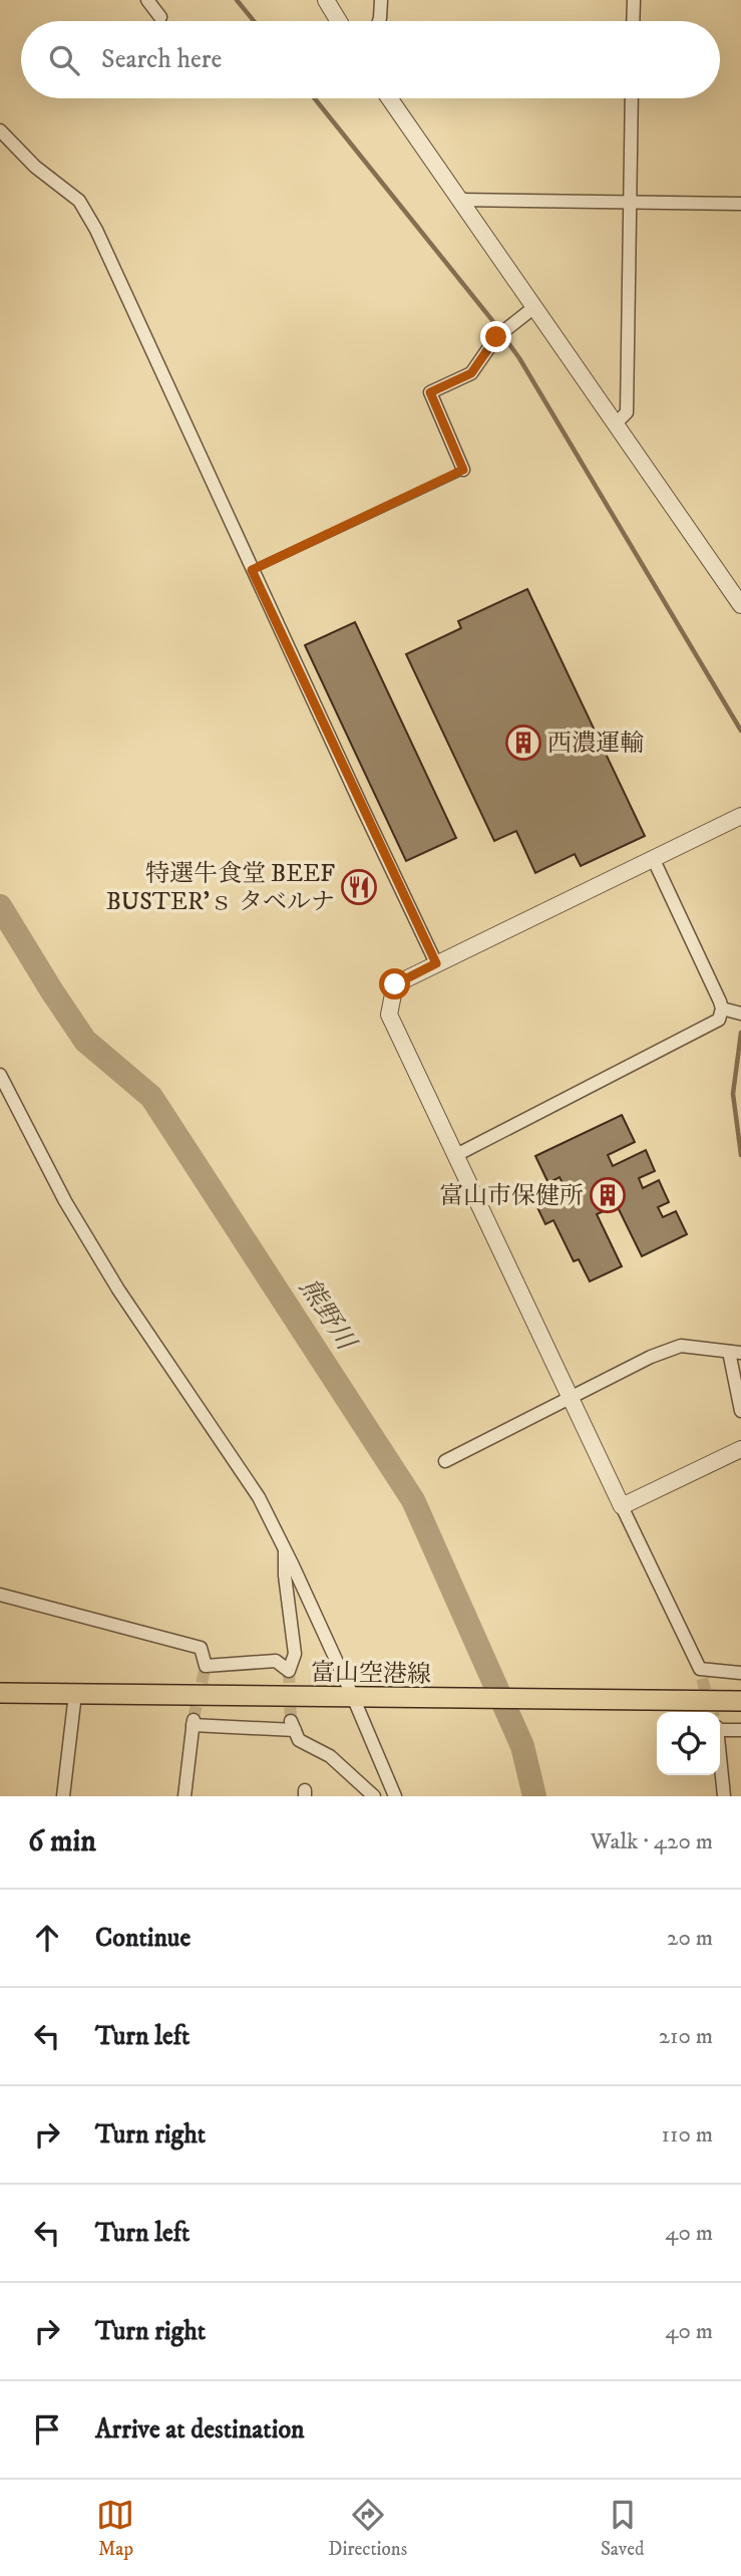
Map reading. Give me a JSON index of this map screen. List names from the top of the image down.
{
  "streets": {
    "main road": ["富山空港線"]
  },
  "water": ["熊野川"],
  "places": {
    "building": ["西濃運輸", "富山市保健所"],
    "restaurant": ["特選牛食堂 BEEF BUSTER'ｓ タベルナ"]
  },
  "page": {
    "search": "Search here",
    "heading": ["6 min", "Walk · 420 m"],
    "list": [
      ["Continue", "20 m"],
      ["Turn left", "210 m"],
      ["Turn right", "110 m"],
      ["Turn left", "40 m"],
      ["Turn right", "40 m"],
      "Arrive at destination"
    ],
    "nav": ["Map", "Directions", "Saved"]
  }
}
